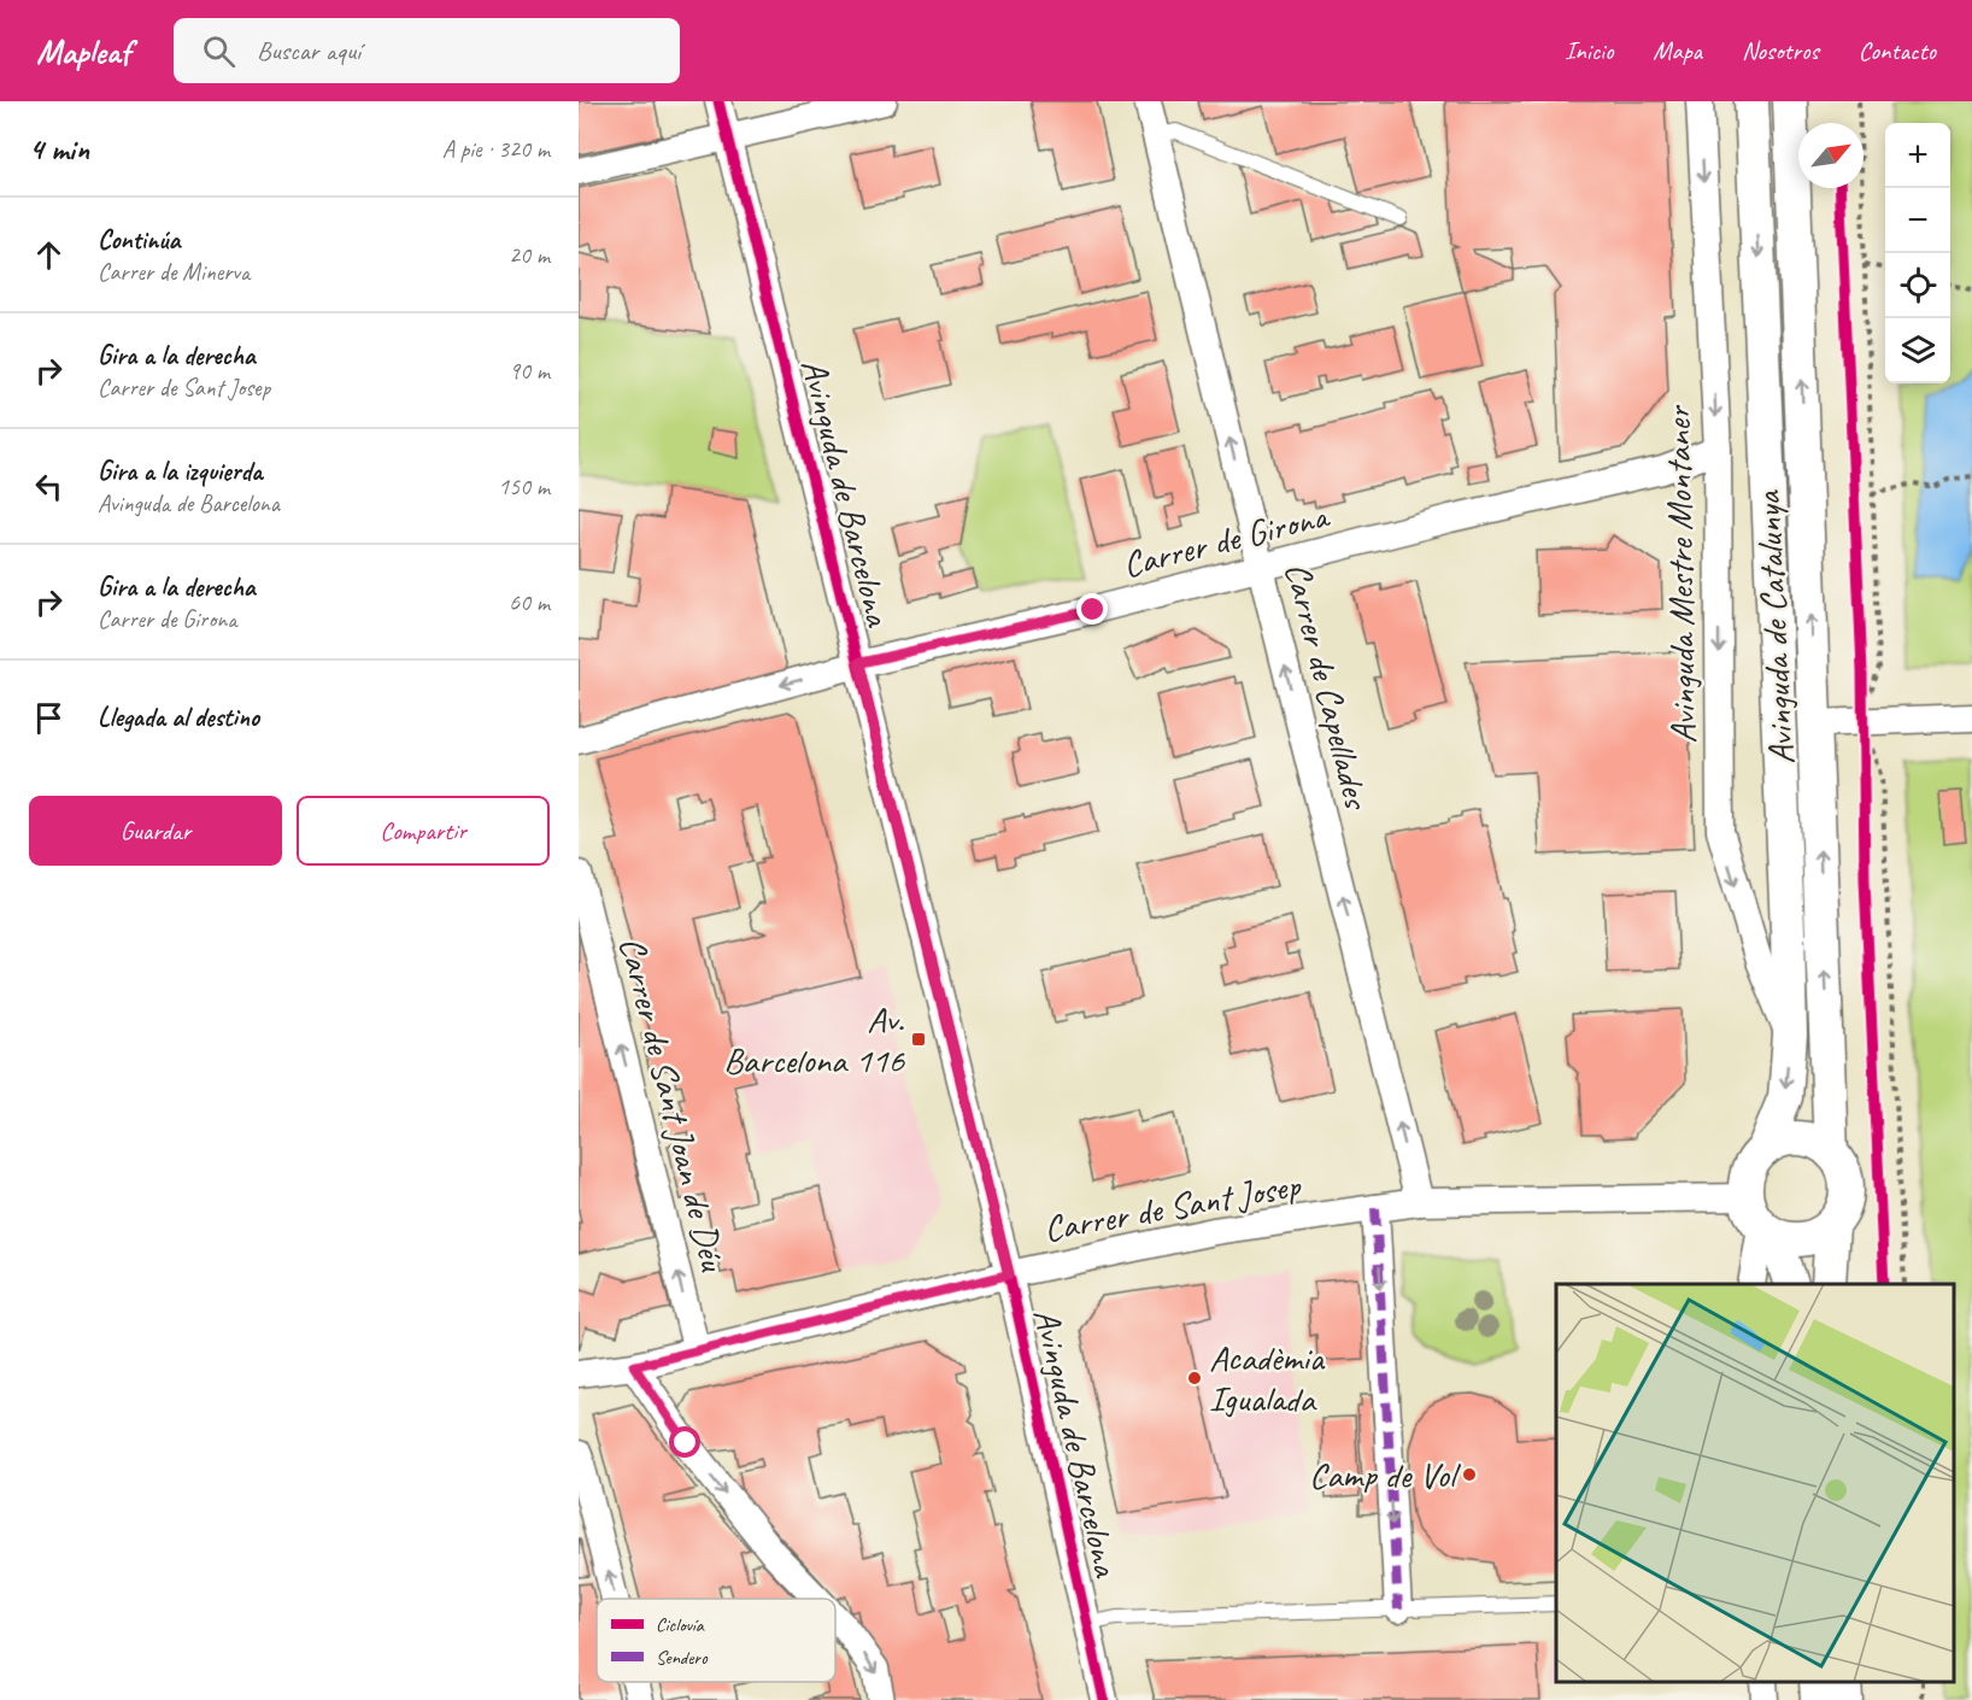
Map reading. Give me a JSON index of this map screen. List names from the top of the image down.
{
  "streets": {
    "street": [
      "Avinguda de Barcelona",
      "Carrer de Girona",
      "Avinguda Mestre Montaner",
      "Avinguda de Catalunya",
      "Carrer de Capellades",
      "Carrer de Sant Joan de Déu",
      "Carrer de Sant Josep"
    ]
  },
  "crossings": [
    ["Avinguda de Barcelona", "Carrer de Girona"],
    ["Avinguda de Barcelona", "Carrer de Sant Josep"],
    ["Carrer de Girona", "Avinguda Mestre Montaner"],
    ["Carrer de Girona", "Carrer de Capellades"],
    ["Avinguda Mestre Montaner", "Avinguda de Catalunya"],
    ["Avinguda de Catalunya", "Carrer de Sant Josep"],
    ["Carrer de Capellades", "Carrer de Sant Josep"],
    ["Carrer de Sant Joan de Déu", "Carrer de Sant Josep"]
  ],
  "one_way": ["Avinguda Mestre Montaner", "Carrer de Capellades", "Carrer de Sant Joan de Déu"],
  "places": {
    "transit": ["Av. Barcelona 116"],
    "other": ["Acadèmia Igualada", "Camp de Vol"]
  },
  "legend": ["Ciclovía", "Sendero"],
  "north": "top right",
  "page": {
    "header": "Mapleaf",
    "search": "Buscar aquí",
    "nav": [
      "Inicio",
      "Mapa",
      "Nosotros",
      "Contacto"
    ],
    "heading": ["4 min", "A pie · 320 m"],
    "map_buttons": ["+", "−"],
    "list": [
      ["Continúa", "Carrer de Minerva", "20 m"],
      ["Gira a la derecha", "Carrer de Sant Josep", "90 m"],
      ["Gira a la izquierda", "Avinguda de Barcelona", "150 m"],
      ["Gira a la derecha", "Carrer de Girona", "60 m"],
      "Llegada al destino"
    ],
    "buttons": ["Guardar", "Compartir"]
  }
}
